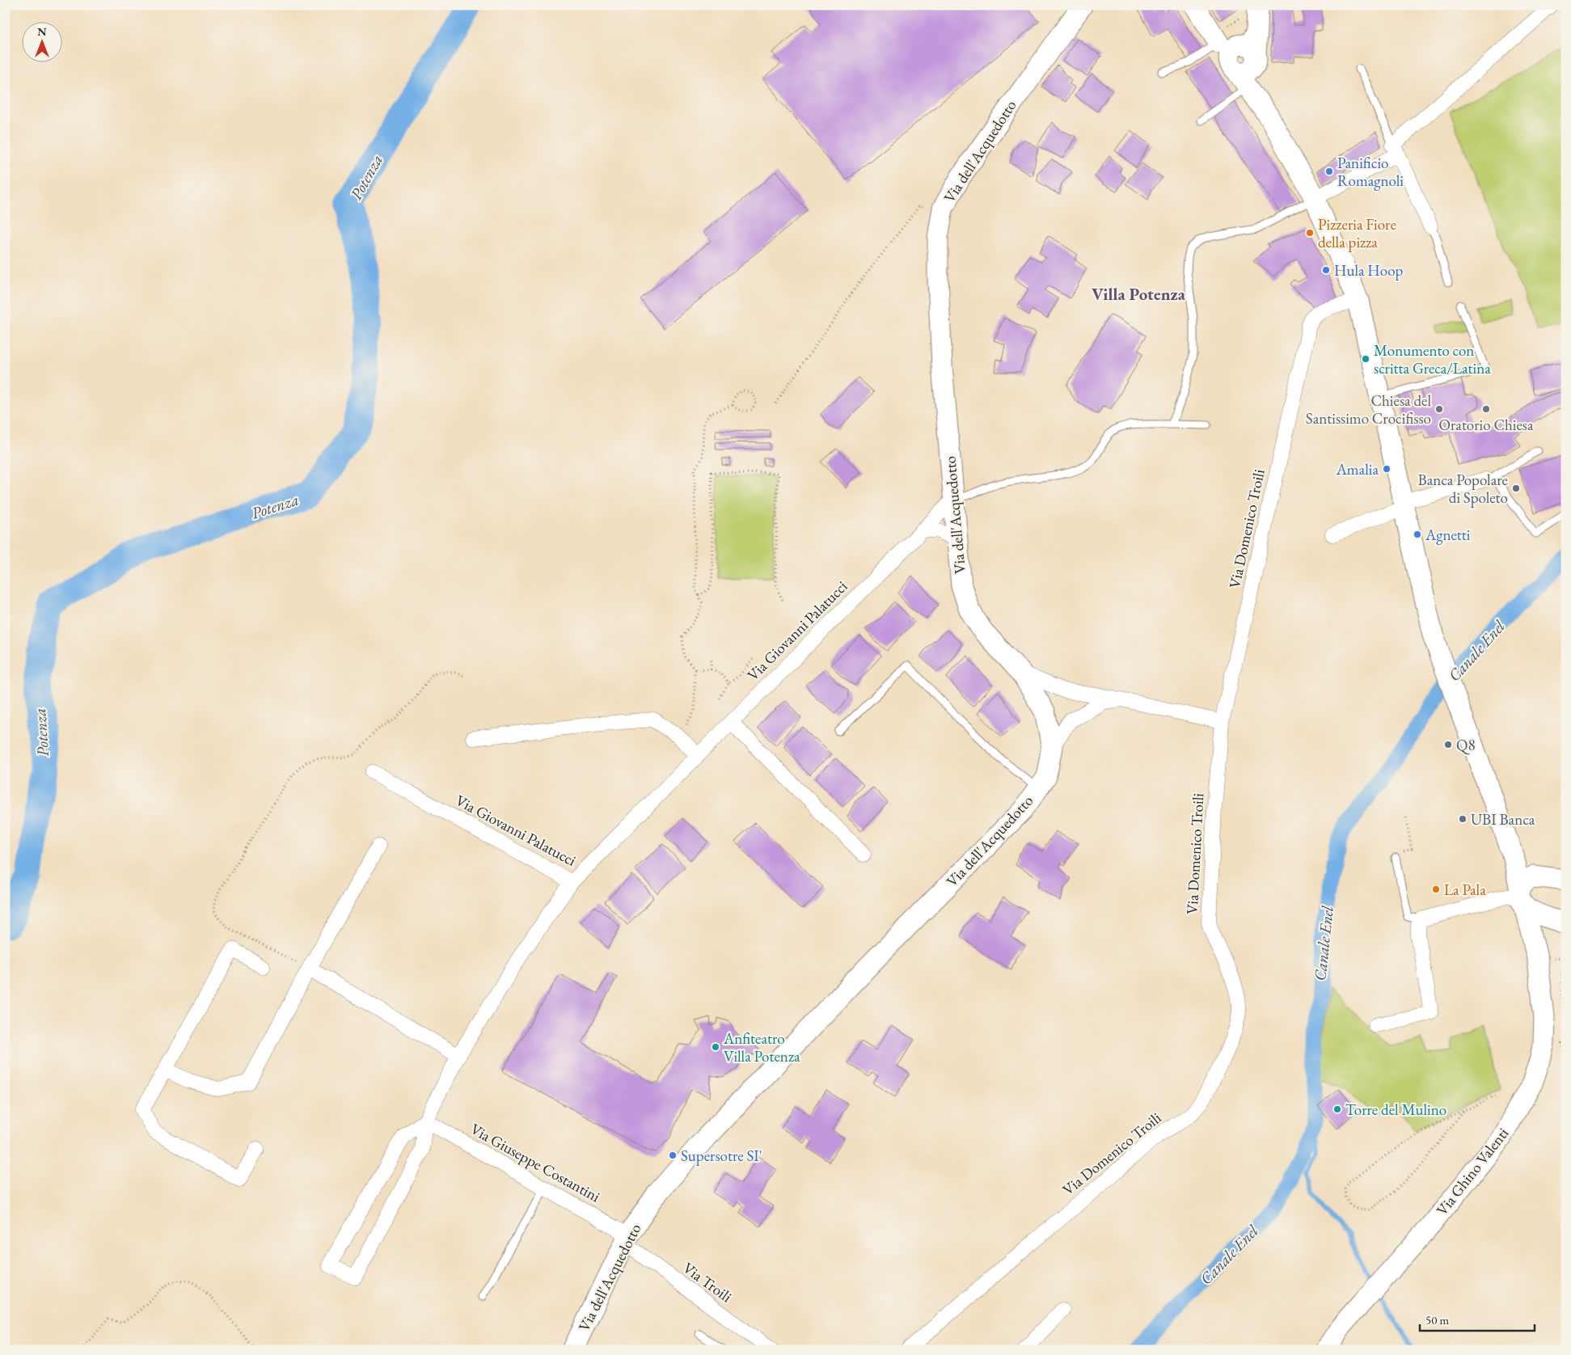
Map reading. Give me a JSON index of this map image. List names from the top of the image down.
{
  "streets": {
    "street": [
      "Via dell'Acquedotto",
      "Via Domenico Troili",
      "Via Giovanni Palatucci",
      "Via Giuseppe Costantini",
      "Via Ghino Valenti",
      "Via Troili"
    ]
  },
  "crossings": [
    ["Via dell'Acquedotto", "Via Giovanni Palatucci"],
    ["Via dell'Acquedotto", "Via Giuseppe Costantini"],
    ["Via dell'Acquedotto", "Via Troili"],
    ["Via Giuseppe Costantini", "Via Troili"]
  ],
  "districts": ["Villa Potenza"],
  "water": ["Potenza", "Canale Enel"],
  "places": [
    "Panificio Romagnoli",
    "Pizzeria Fiore della pizza",
    "Hula Hoop",
    "Monumento con scritta Greca/Latina",
    "Chiesa del Santissimo Crocifisso",
    "Oratorio Chiesa",
    "Amalia",
    "Banca Popolare di Spoleto",
    "Agnetti",
    "Q8",
    "UBI Banca",
    "La Pala",
    "Anfiteatro Villa Potenza",
    "Torre del Mulino",
    "Supersotre SI'"
  ],
  "scale_bar": "50 m",
  "north": "top"
}
